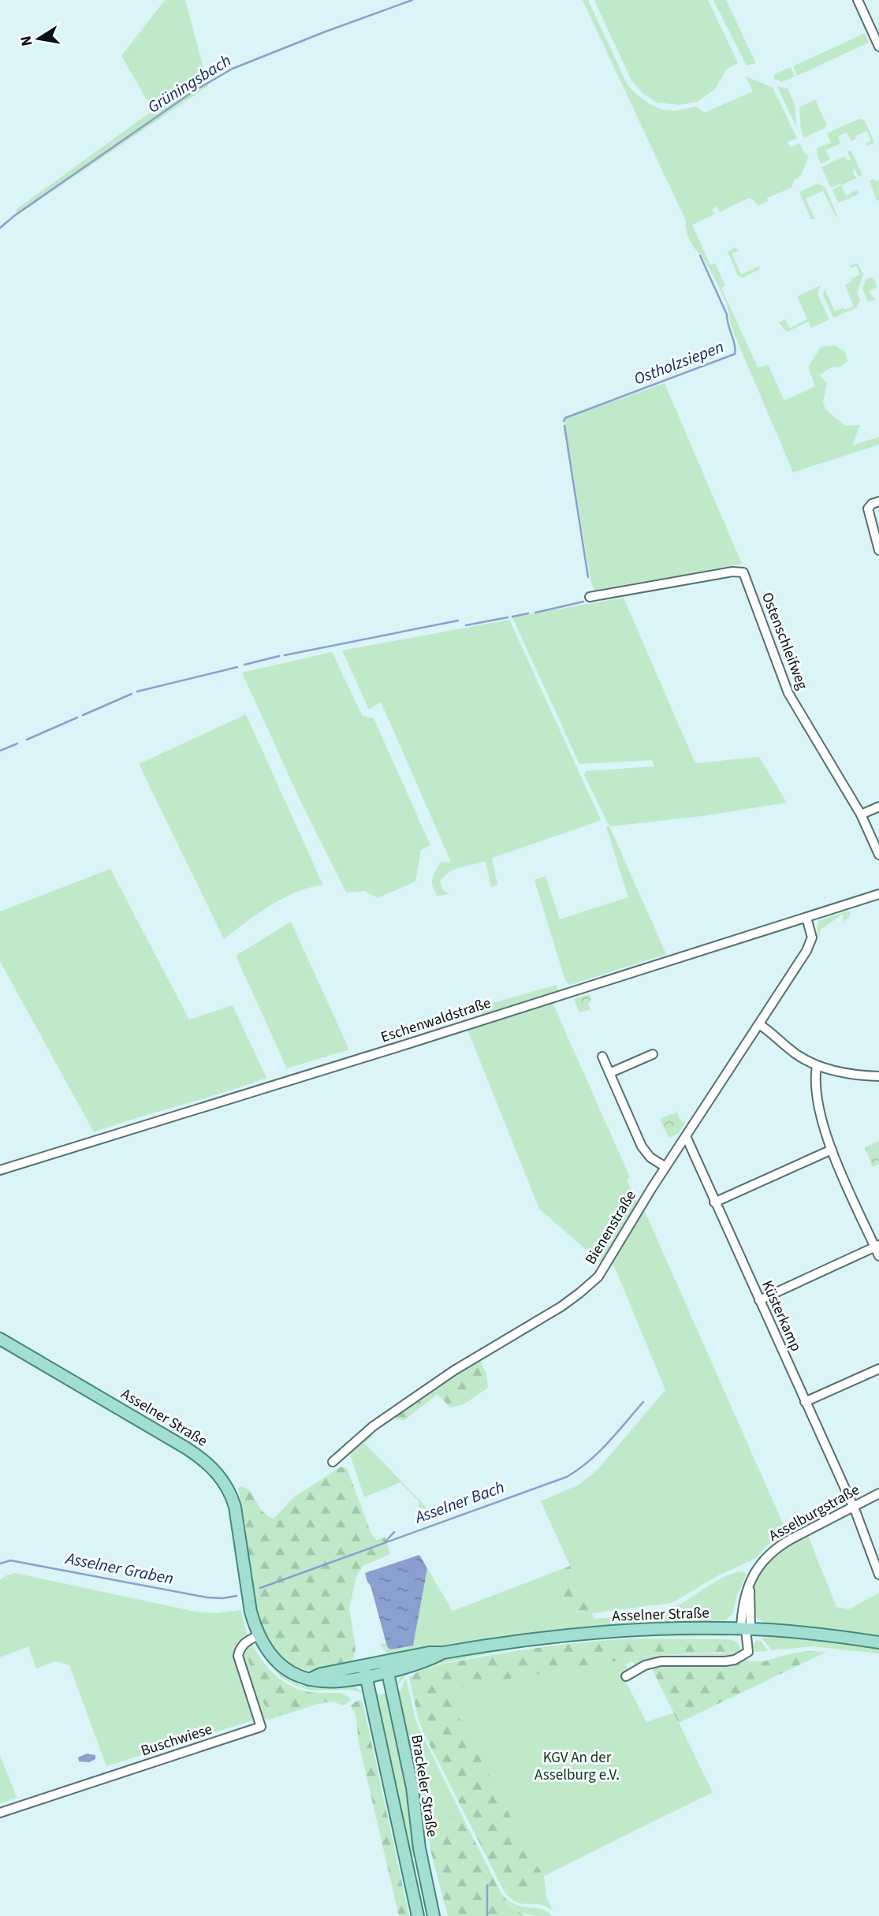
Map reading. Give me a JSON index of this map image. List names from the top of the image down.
{
  "streets": {
    "main road": ["Asselner Straße", "Brackeler Straße"],
    "street": [
      "Ostenschleifweg",
      "Eschenwaldstraße",
      "Bienenstraße",
      "Küsterkamp",
      "Asselburgstraße",
      "Buschwiese"
    ]
  },
  "crossings": [
    ["Eschenwaldstraße", "Bienenstraße"],
    ["Bienenstraße", "Küsterkamp"],
    ["Küsterkamp", "Asselburgstraße"],
    ["Asselner Straße", "Asselburgstraße"],
    ["Asselner Straße", "Buschwiese"],
    ["Asselner Straße", "Brackeler Straße"]
  ],
  "water": [
    "Grüningsbach",
    "Ostholzsiepen",
    "Asselner Bach",
    "Asselner Graben"
  ],
  "parks": ["KGV An der Asselburg e.V."],
  "north": "left"
}
